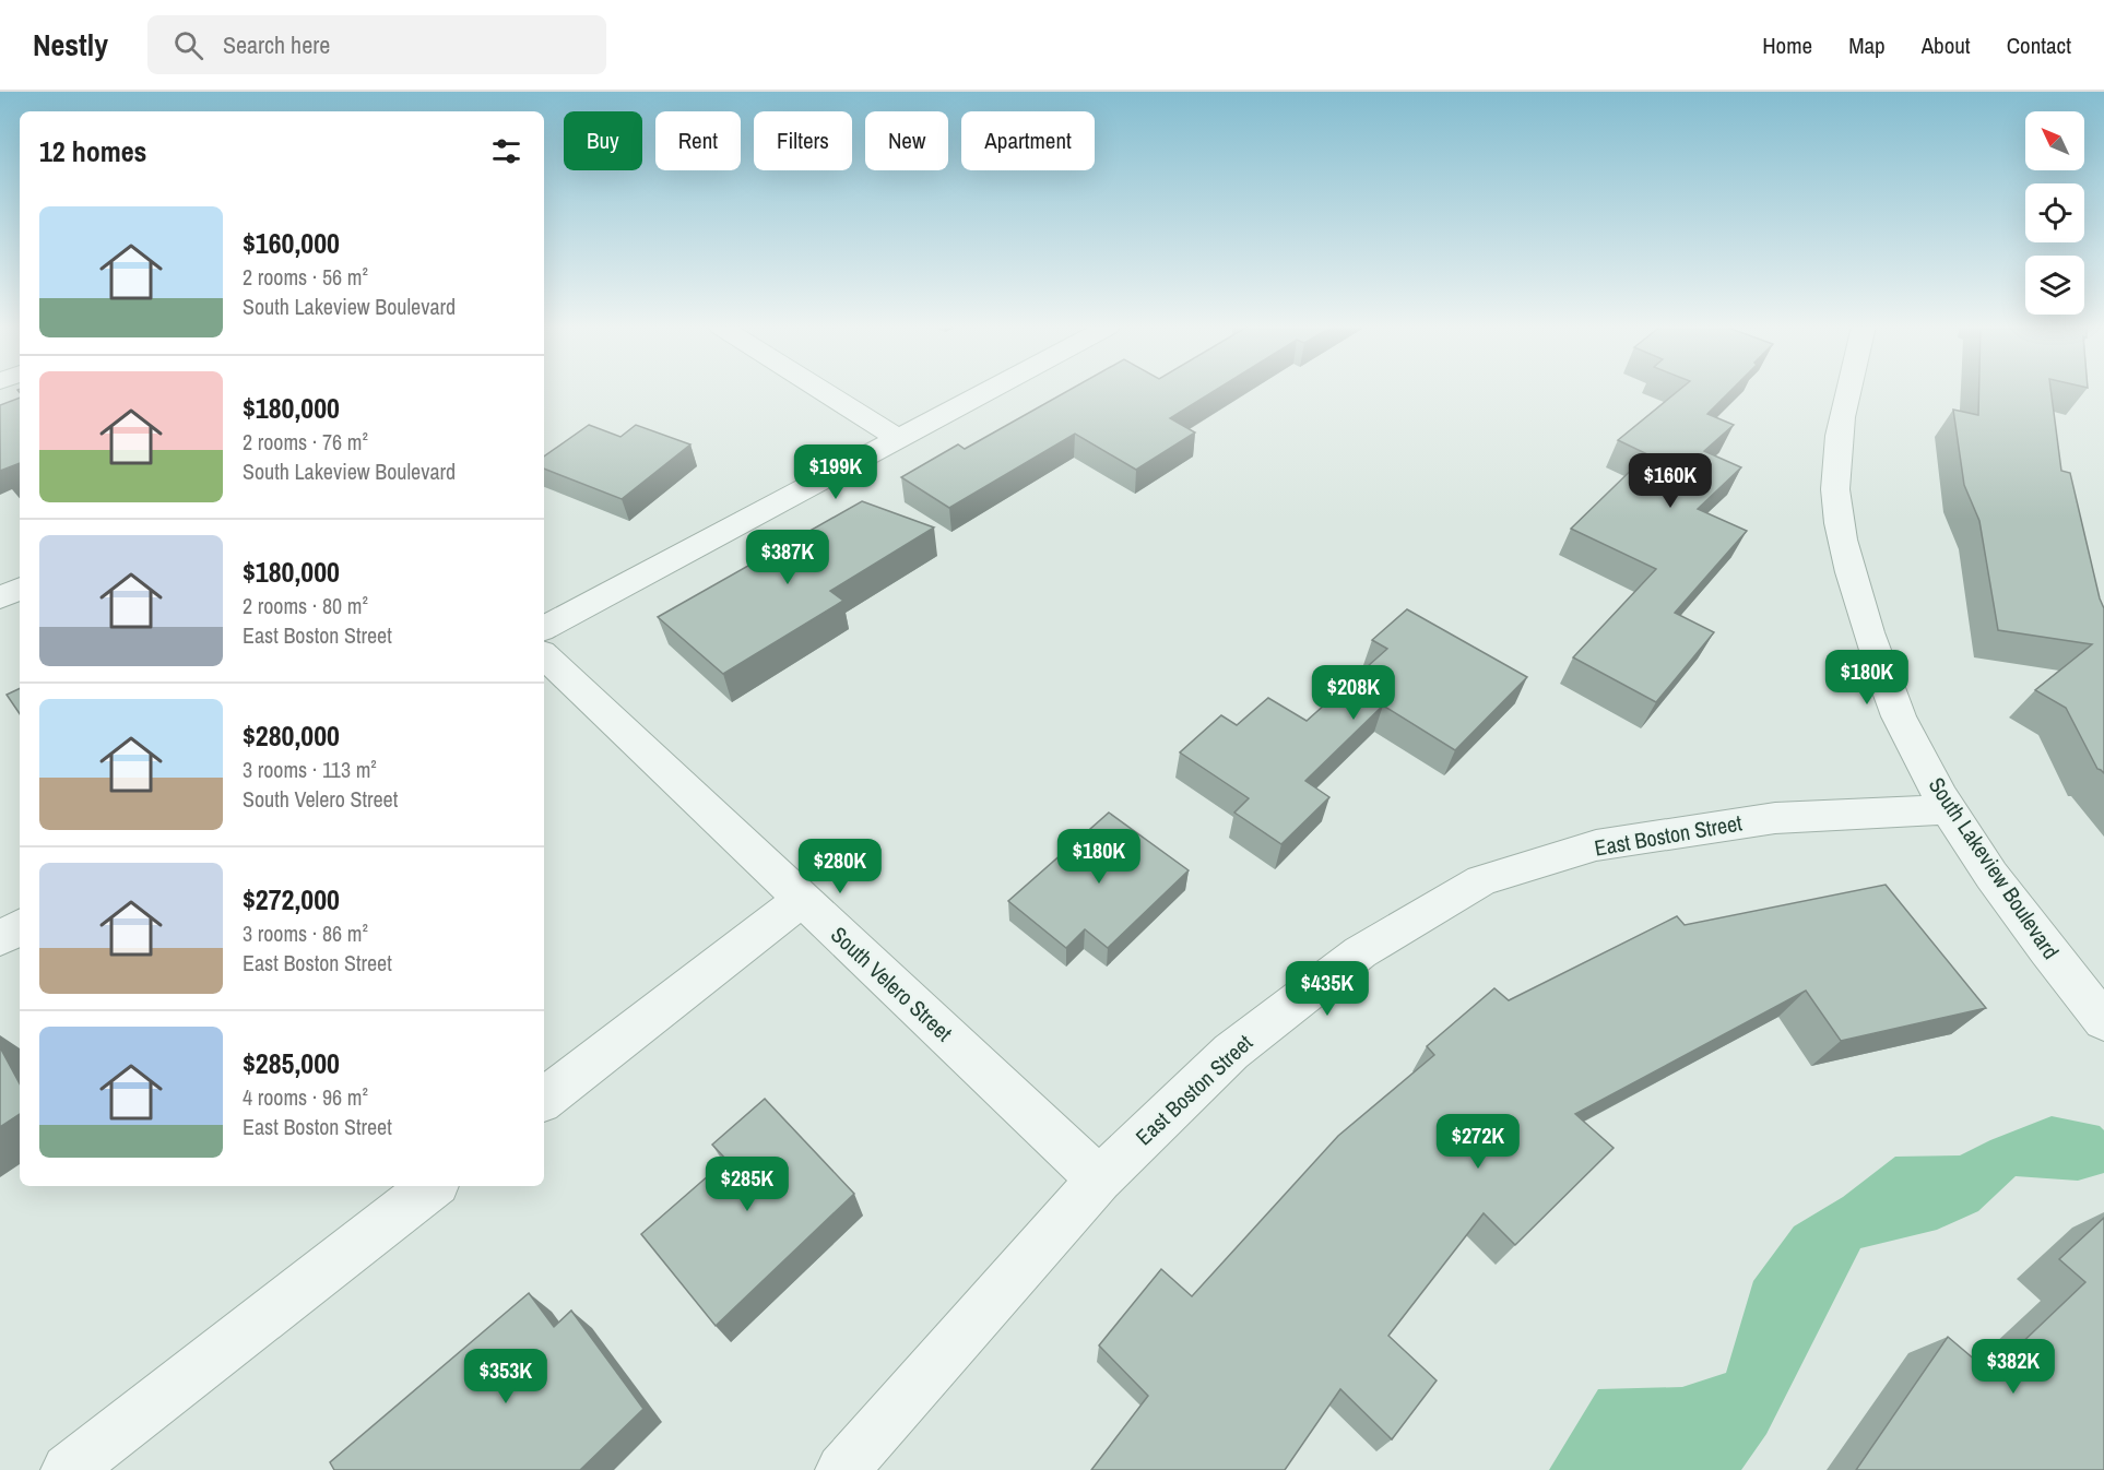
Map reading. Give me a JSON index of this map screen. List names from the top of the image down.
{
  "streets": {
    "street": ["East Boston Street", "South Lakeview Boulevard", "South Velero Street"]
  },
  "crossings": [
    ["East Boston Street", "South Lakeview Boulevard"],
    ["East Boston Street", "South Velero Street"]
  ],
  "north": "top left",
  "page": {
    "header": "Nestly",
    "search": "Search here",
    "nav": [
      "Home",
      "Map",
      "About",
      "Contact"
    ],
    "chip": [
      "Buy",
      "Rent",
      "Filters",
      "New",
      "Apartment"
    ],
    "heading": "12 homes",
    "list": [
      {
        "name": "$160,000",
        "note": "2 rooms · 56 m² · South Lakeview Boulevard"
      },
      {
        "name": "$180,000",
        "note": "2 rooms · 76 m² · South Lakeview Boulevard"
      },
      {
        "name": "$180,000",
        "note": "2 rooms · 80 m² · East Boston Street"
      },
      {
        "name": "$280,000",
        "note": "3 rooms · 113 m² · South Velero Street"
      },
      {
        "name": "$272,000",
        "note": "3 rooms · 86 m² · East Boston Street"
      },
      {
        "name": "$285,000",
        "note": "4 rooms · 96 m² · East Boston Street"
      }
    ],
    "price": [
      "$199K",
      "$160K",
      "$387K",
      "$180K",
      "$208K",
      "$180K",
      "$280K",
      "$435K",
      "$272K",
      "$285K",
      "$382K",
      "$353K"
    ]
  }
}
